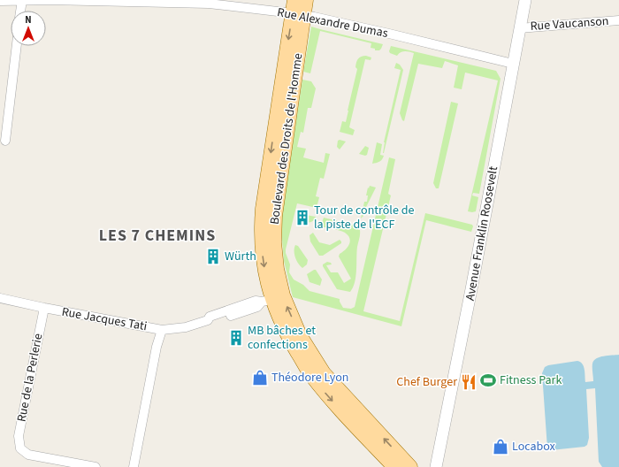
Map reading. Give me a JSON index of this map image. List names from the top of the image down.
{
  "streets": {
    "main road": ["Boulevard des Droits de l'Homme"],
    "street": [
      "Rue Alexandre Dumas",
      "Rue Vaucanson",
      "Avenue Franklin Roosevelt",
      "Rue Jacques Tati",
      "Rue de la Perlerie"
    ]
  },
  "crossings": [
    ["Rue Alexandre Dumas", "Boulevard des Droits de l'Homme"],
    ["Rue Alexandre Dumas", "Avenue Franklin Roosevelt"],
    ["Rue Vaucanson", "Avenue Franklin Roosevelt"],
    ["Boulevard des Droits de l'Homme", "Rue Jacques Tati"],
    ["Rue Jacques Tati", "Rue de la Perlerie"]
  ],
  "districts": ["LES 7 CHEMINS"],
  "places": {
    "building": ["Tour de contrôle de la piste de l'ECF", "Würth", "MB bâches et confections"],
    "shop": ["Théodore Lyon", "Locabox"],
    "sports": ["Fitness Park"],
    "restaurant": ["Chef Burger"]
  },
  "north": "top"
}
